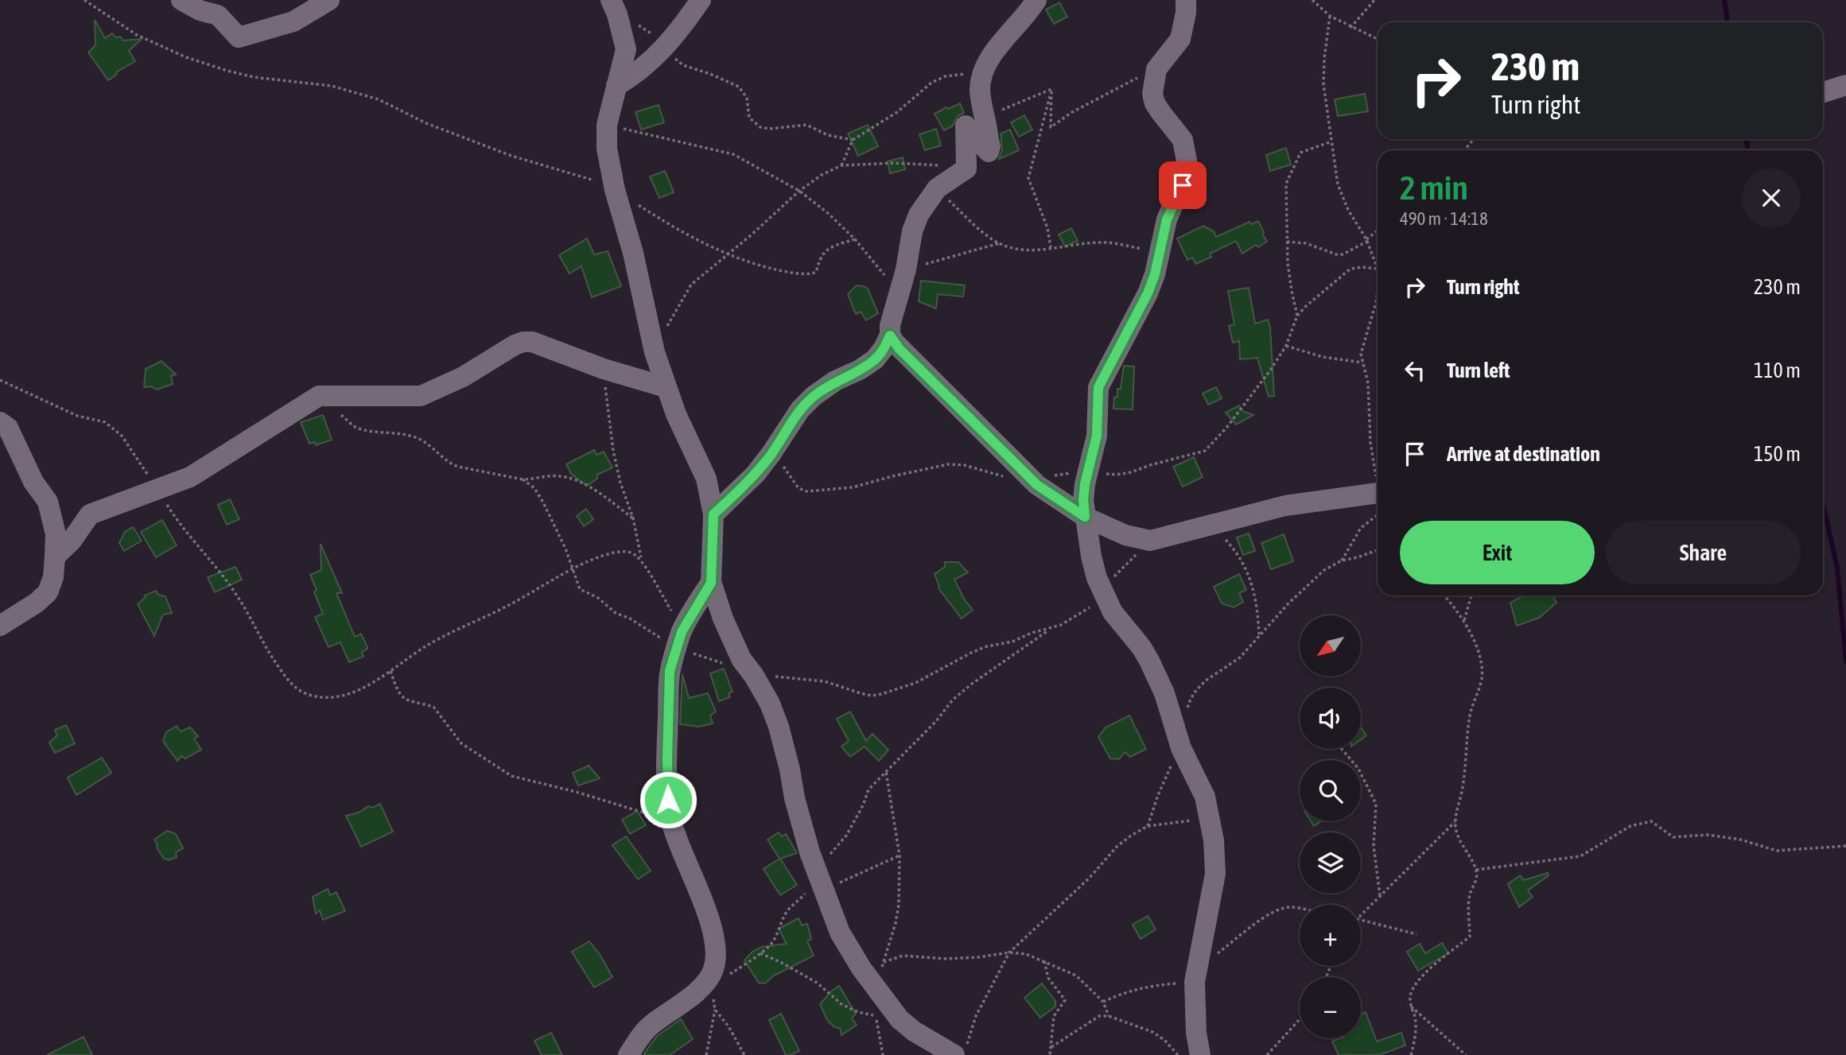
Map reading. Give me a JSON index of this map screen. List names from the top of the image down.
{
  "north": "bottom left",
  "page": {
    "turn": ["230 m", "Turn right"],
    "heading": ["2 min", "490 m · 14:18"],
    "list": [
      {
        "name": "Turn right",
        "value": "230 m"
      },
      {
        "name": "Turn left",
        "value": "110 m"
      },
      {
        "name": "Arrive at destination",
        "value": "150 m"
      }
    ],
    "buttons": ["Exit", "Share"],
    "map_buttons": ["+", "−"]
  }
}
